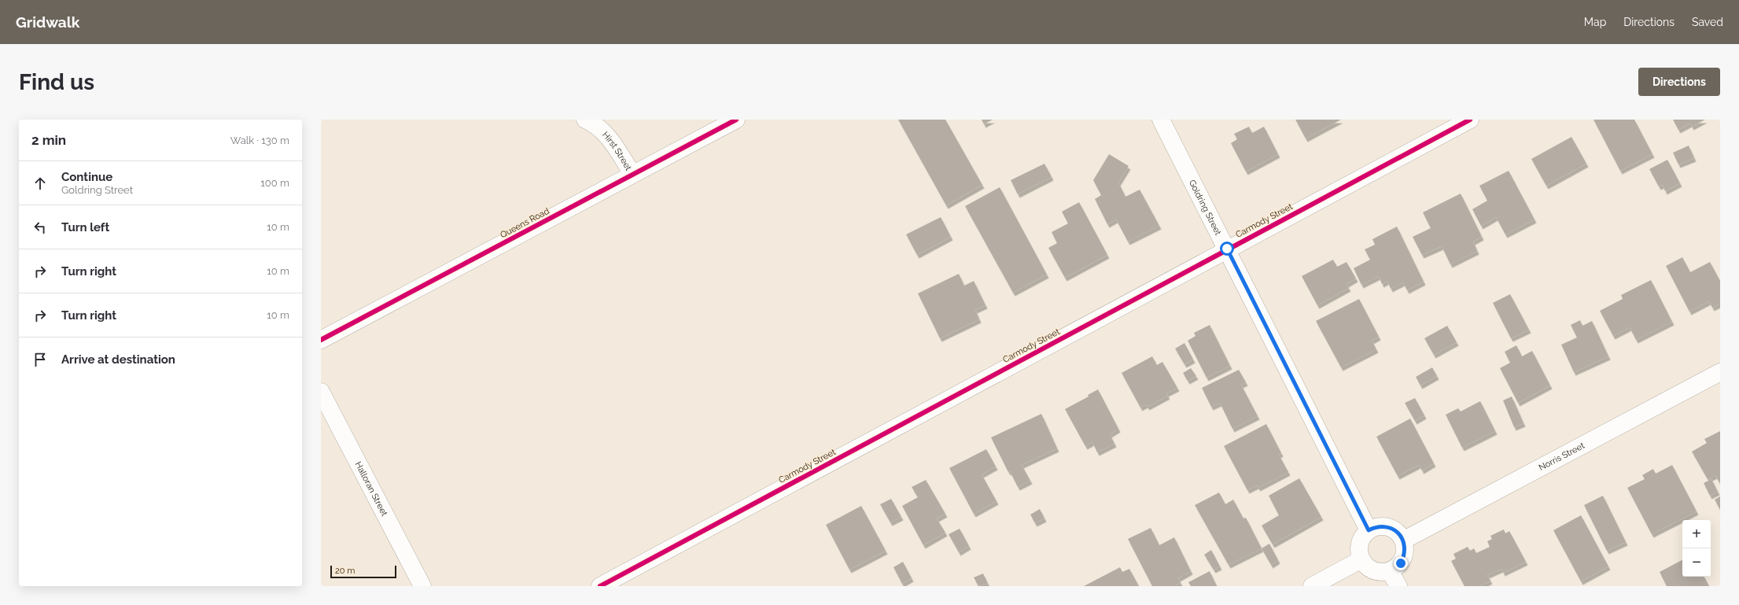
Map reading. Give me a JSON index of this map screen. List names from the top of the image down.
{
  "streets": {
    "street": [
      "Hirst Street",
      "Goldring Street",
      "Carmody Street",
      "Queens Road",
      "Norris Street",
      "Halloran Street"
    ]
  },
  "crossings": [
    ["Hirst Street", "Queens Road"],
    ["Goldring Street", "Carmody Street"],
    ["Goldring Street", "Norris Street"]
  ],
  "scale_bar": "20 m",
  "page": {
    "header": "Gridwalk",
    "nav": ["Map", "Directions", "Saved"],
    "buttons": "Directions",
    "title": "Find us",
    "heading": ["2 min", "Walk · 130 m"],
    "list": [
      ["Continue", "Goldring Street", "100 m"],
      ["Turn left", "10 m"],
      ["Turn right", "10 m"],
      ["Turn right", "10 m"],
      "Arrive at destination"
    ],
    "map_buttons": ["+", "−"],
    "scale": "20 m"
  }
}
